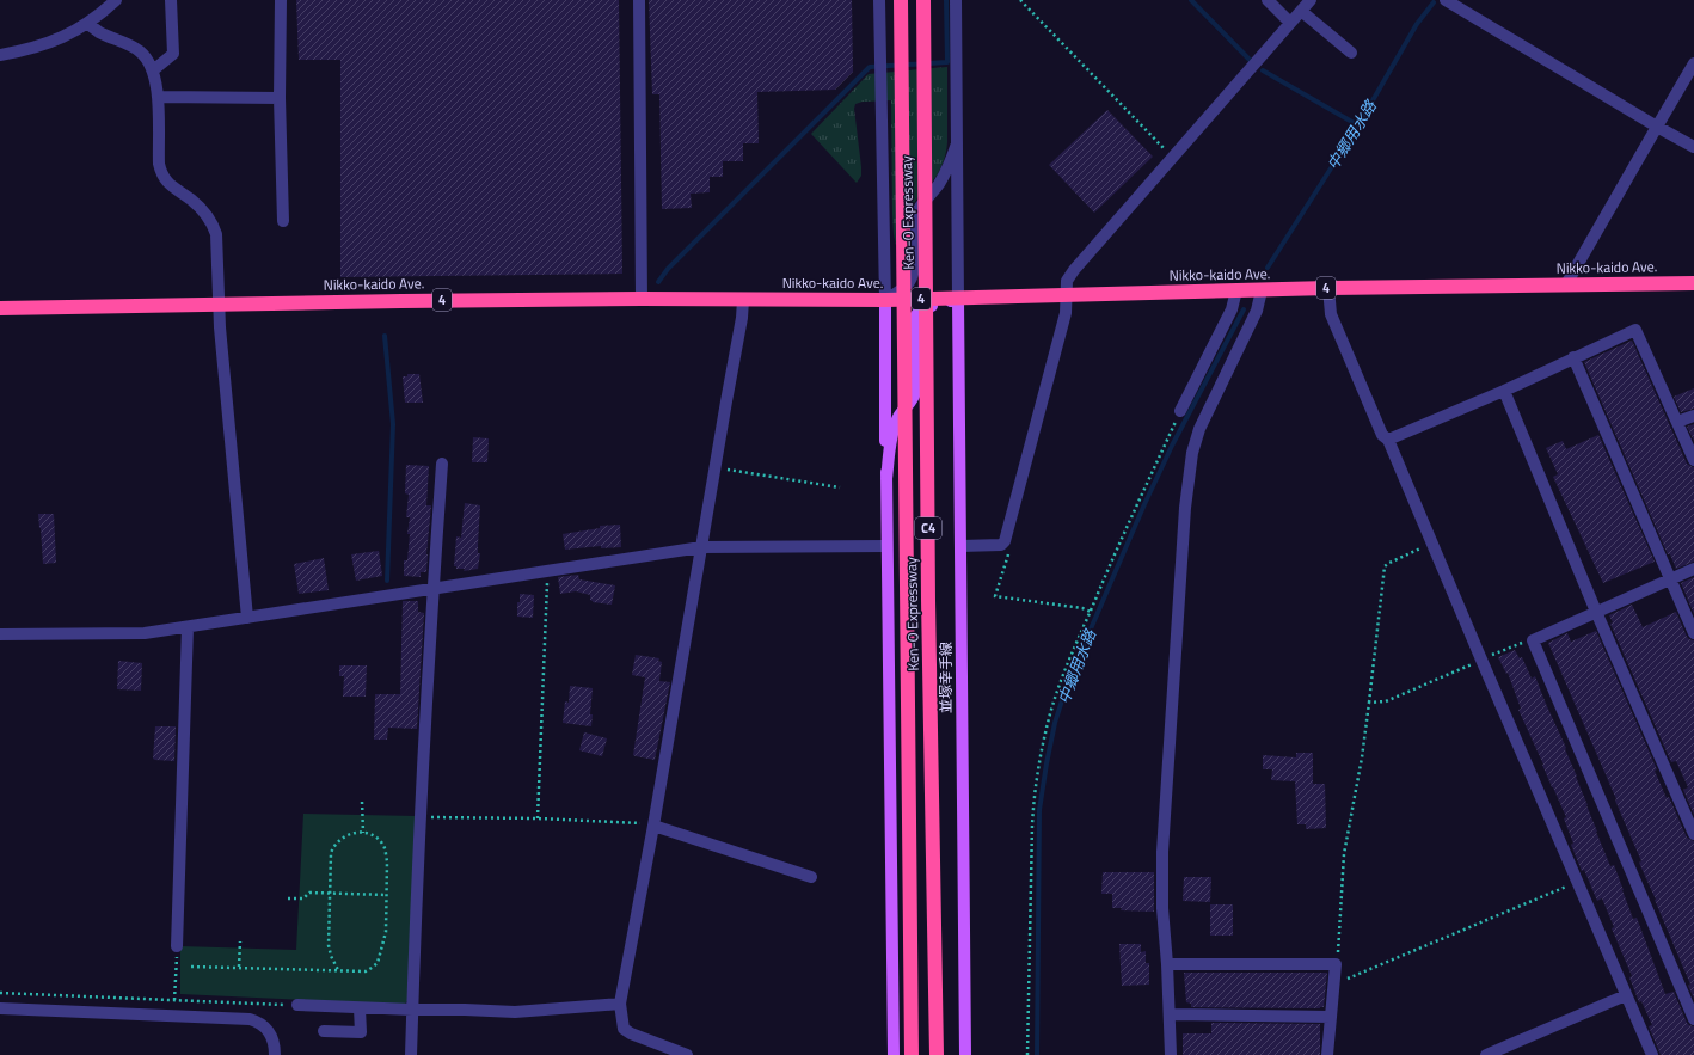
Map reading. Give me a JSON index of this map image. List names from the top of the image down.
{
  "streets": {
    "highway": [
      "Ken-O Expressway",
      "Nikko-kaido Ave.",
      "4",
      "C4"
    ],
    "main road": ["並塚幸手線"]
  },
  "crossings": [
    ["Nikko-kaido Ave.", "並塚幸手線"]
  ],
  "water": ["中郷用水路"]
}
